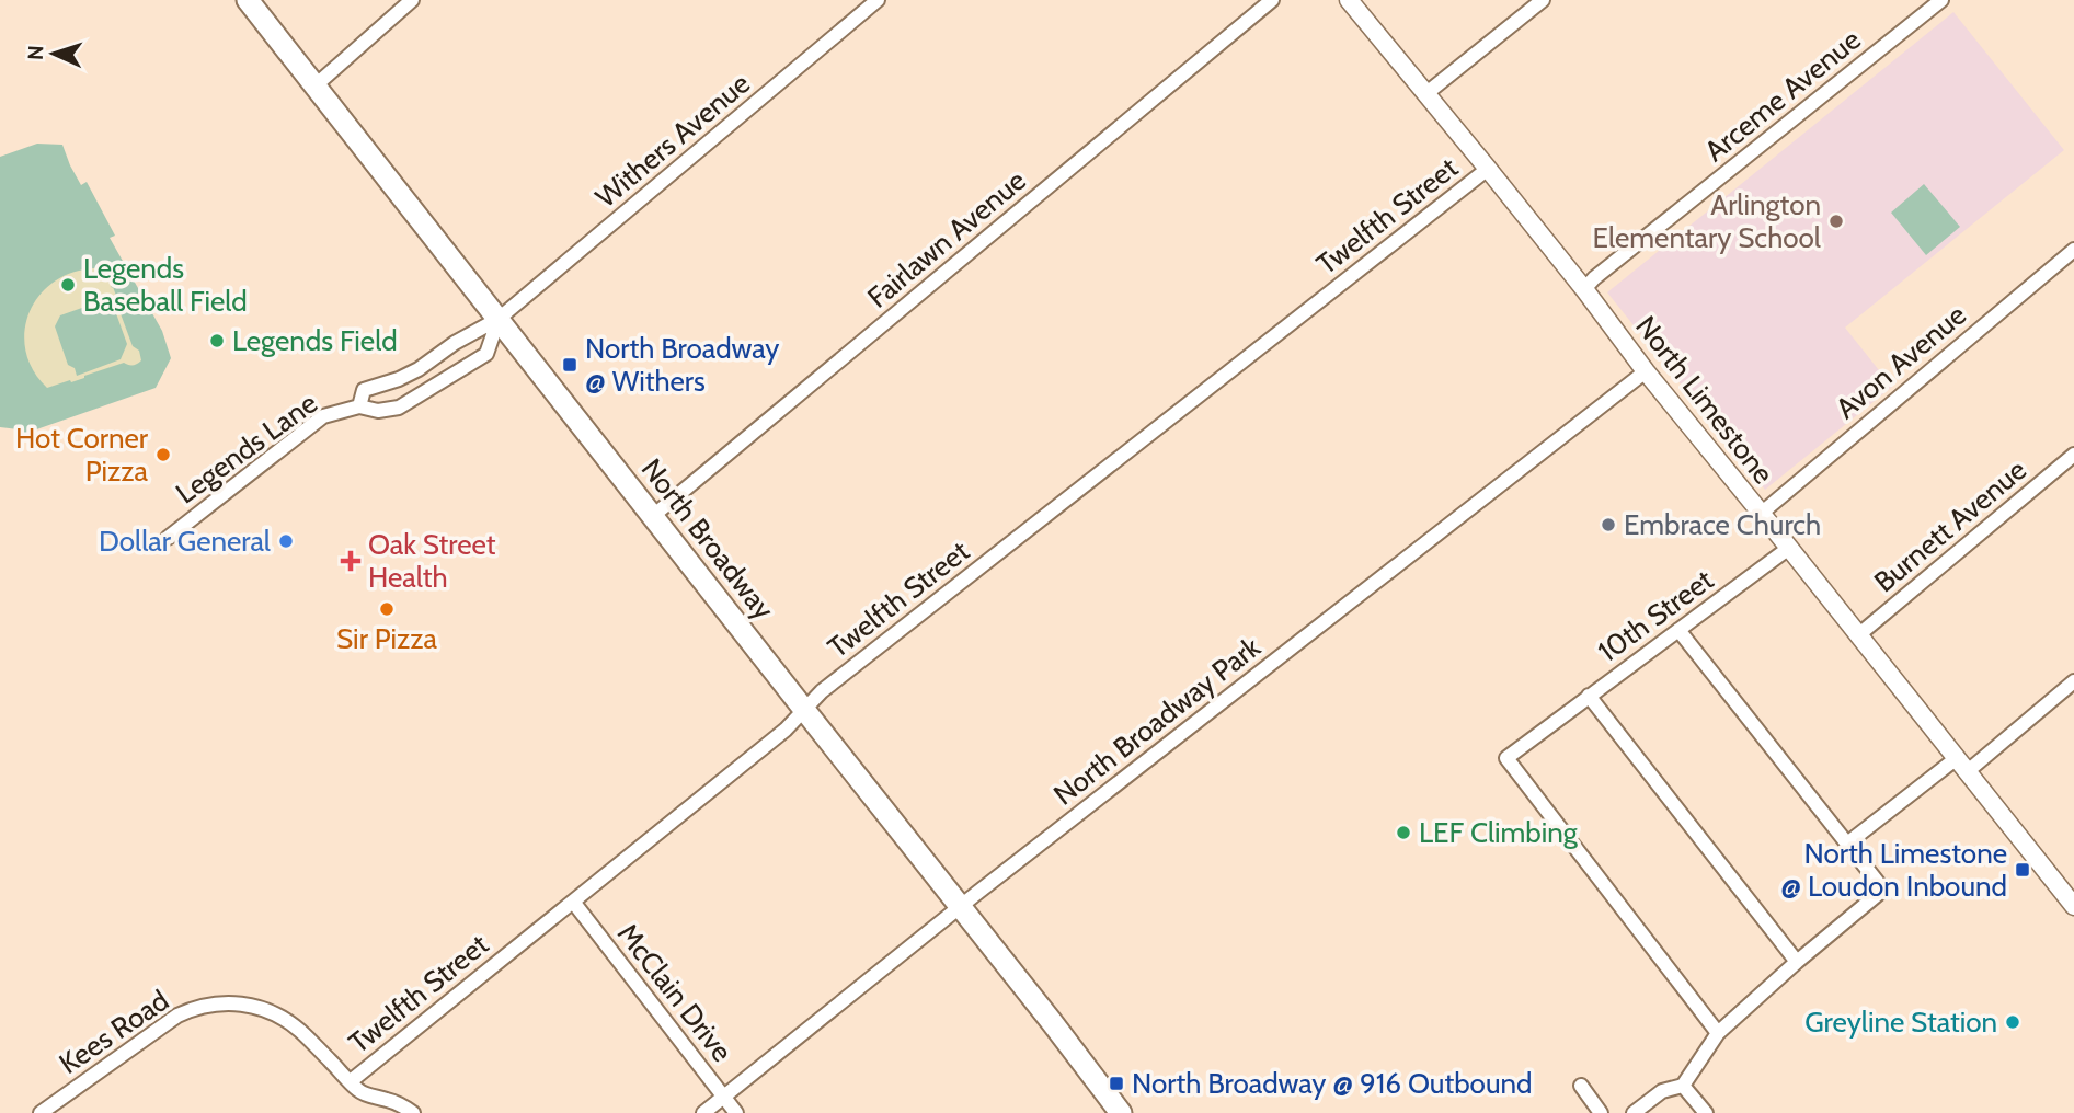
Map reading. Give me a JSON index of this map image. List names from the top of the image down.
{
  "streets": {
    "main road": ["North Broadway"],
    "street": [
      "Arceme Avenue",
      "Withers Avenue",
      "Twelfth Street",
      "Fairlawn Avenue",
      "Avon Avenue",
      "North Limestone",
      "Legends Lane",
      "Burnett Avenue",
      "10th Street",
      "North Broadway Park",
      "McClain Drive",
      "Kees Road"
    ]
  },
  "crossings": [
    ["Arceme Avenue", "North Limestone"],
    ["Withers Avenue", "Legends Lane"],
    ["Withers Avenue", "North Broadway"],
    ["Twelfth Street", "North Limestone"],
    ["Twelfth Street", "North Broadway"],
    ["Twelfth Street", "McClain Drive"],
    ["Twelfth Street", "Kees Road"],
    ["Fairlawn Avenue", "North Broadway"],
    ["Avon Avenue", "North Limestone"],
    ["North Limestone", "Burnett Avenue"],
    ["North Limestone", "10th Street"],
    ["North Limestone", "North Broadway Park"],
    ["Legends Lane", "North Broadway"],
    ["North Broadway", "North Broadway Park"],
    ["North Broadway Park", "McClain Drive"]
  ],
  "places": {
    "other": [
      "Arlington Elementary School",
      "Legends Baseball Field",
      "Legends Field",
      "Hot Corner Pizza",
      "Embrace Church",
      "Dollar General",
      "Sir Pizza",
      "LEF Climbing",
      "Greyline Station"
    ],
    "transit": ["North Broadway @ Withers", "North Limestone @ Loudon Inbound", "North Broadway @ 916 Outbound"],
    "health": ["Oak Street Health"]
  },
  "north": "left"
}
